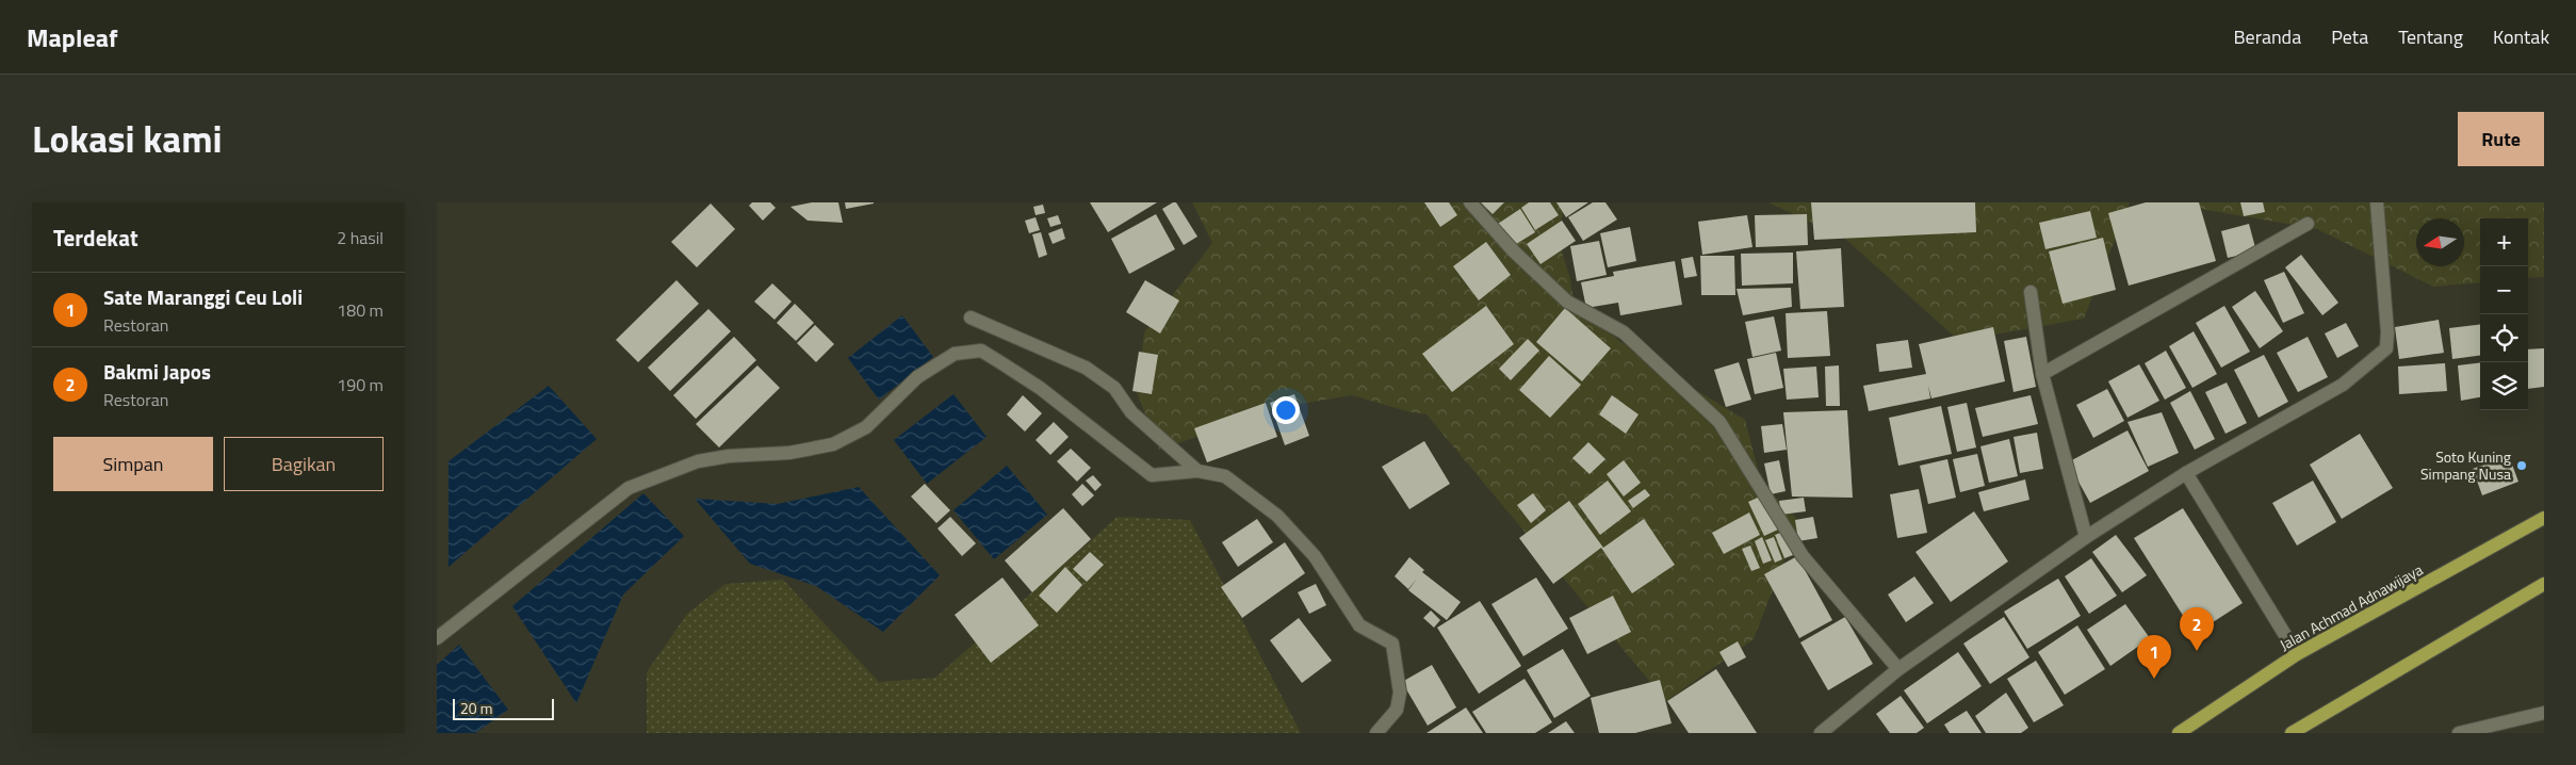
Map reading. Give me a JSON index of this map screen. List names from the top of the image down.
{
  "streets": {
    "main road": ["Jalan Achmad Adnawijaya"]
  },
  "places": ["Soto Kuning Simpang Nusa"],
  "scale_bar": "20 m",
  "north": "left",
  "page": {
    "header": "Mapleaf",
    "nav": [
      "Beranda",
      "Peta",
      "Tentang",
      "Kontak"
    ],
    "title": "Lokasi kami",
    "buttons": [
      "Rute",
      ["Simpan", "Bagikan"]
    ],
    "heading": ["Terdekat", "2 hasil"],
    "map_buttons": ["+", "−"],
    "list": [
      {
        "mark": "1",
        "name": "Sate Maranggi Ceu Loli",
        "note": "Restoran",
        "value": "180 m"
      },
      {
        "mark": "2",
        "name": "Bakmi Japos",
        "note": "Restoran",
        "value": "190 m"
      }
    ],
    "pins": ["2", "1"],
    "scale": "20 m"
  }
}
